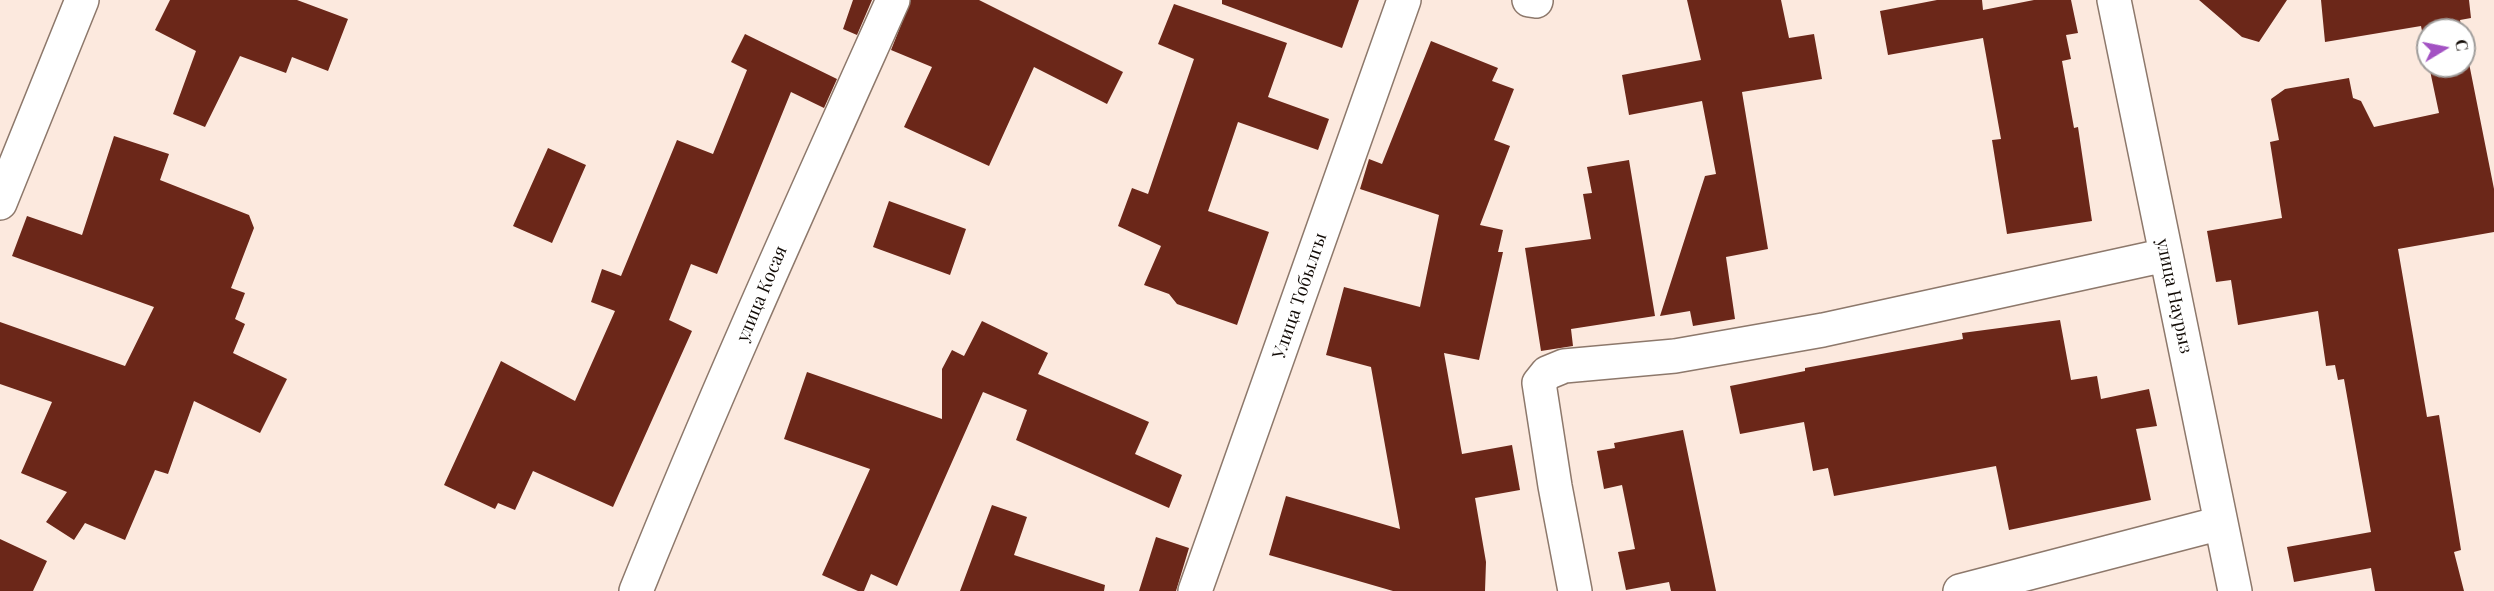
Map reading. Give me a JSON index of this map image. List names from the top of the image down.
{
  "streets": {
    "street": ["улица Косая", "Улица Тобылгы", "улица Наурыз"]
  },
  "north": "right"
}
